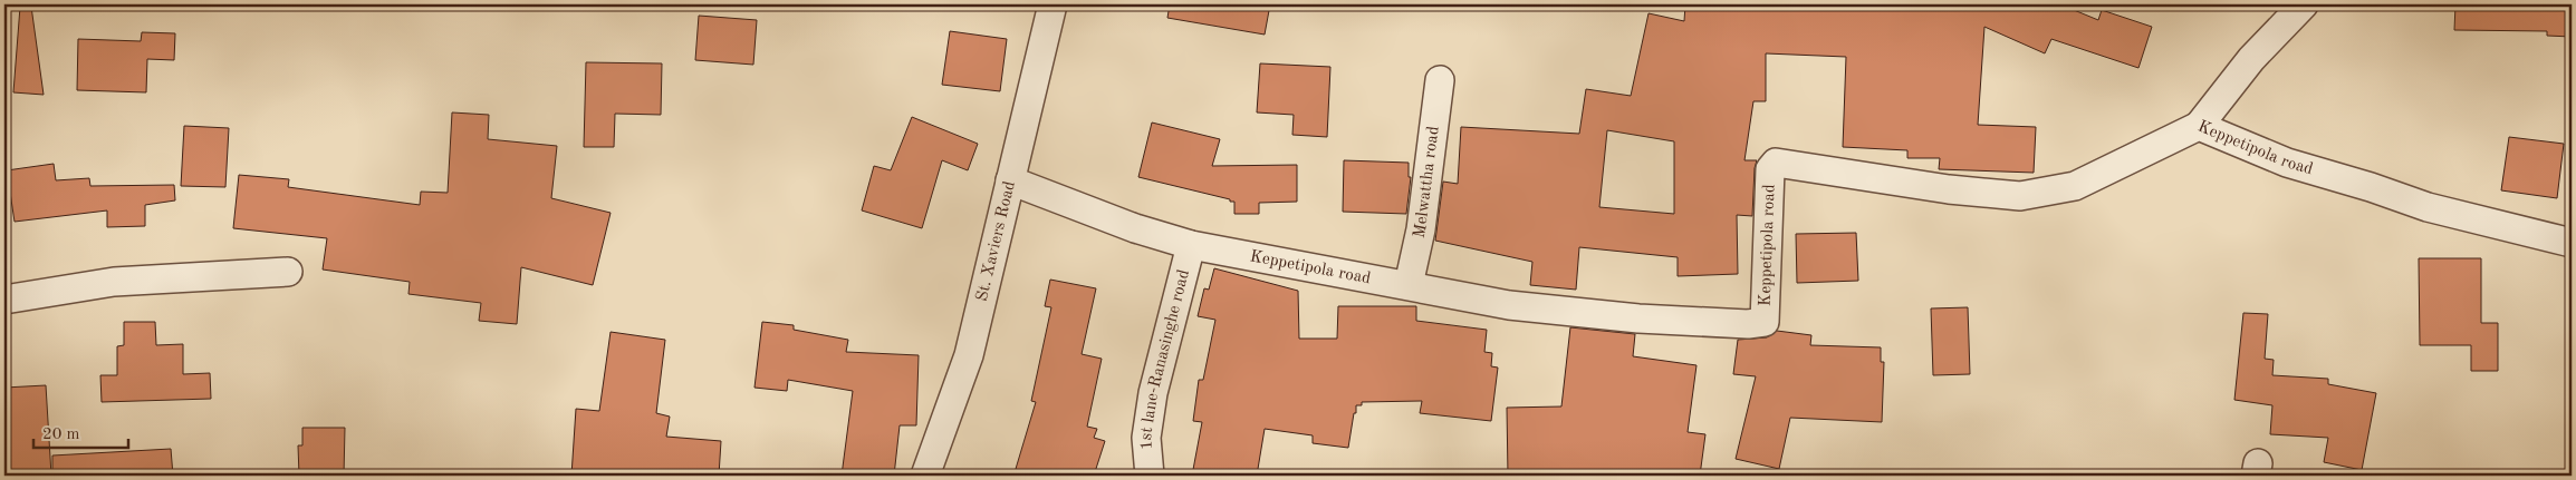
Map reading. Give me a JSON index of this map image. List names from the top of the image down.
{
  "streets": {
    "street": [
      "Keppetipola road",
      "Melwattha road",
      "St. Xaviers Road",
      "1st lane-Ranasinghe road"
    ]
  },
  "crossings": [
    ["Keppetipola road", "Melwattha road"],
    ["Keppetipola road", "St. Xaviers Road"],
    ["Keppetipola road", "1st lane-Ranasinghe road"]
  ],
  "scale_bar": "20 m"
}
